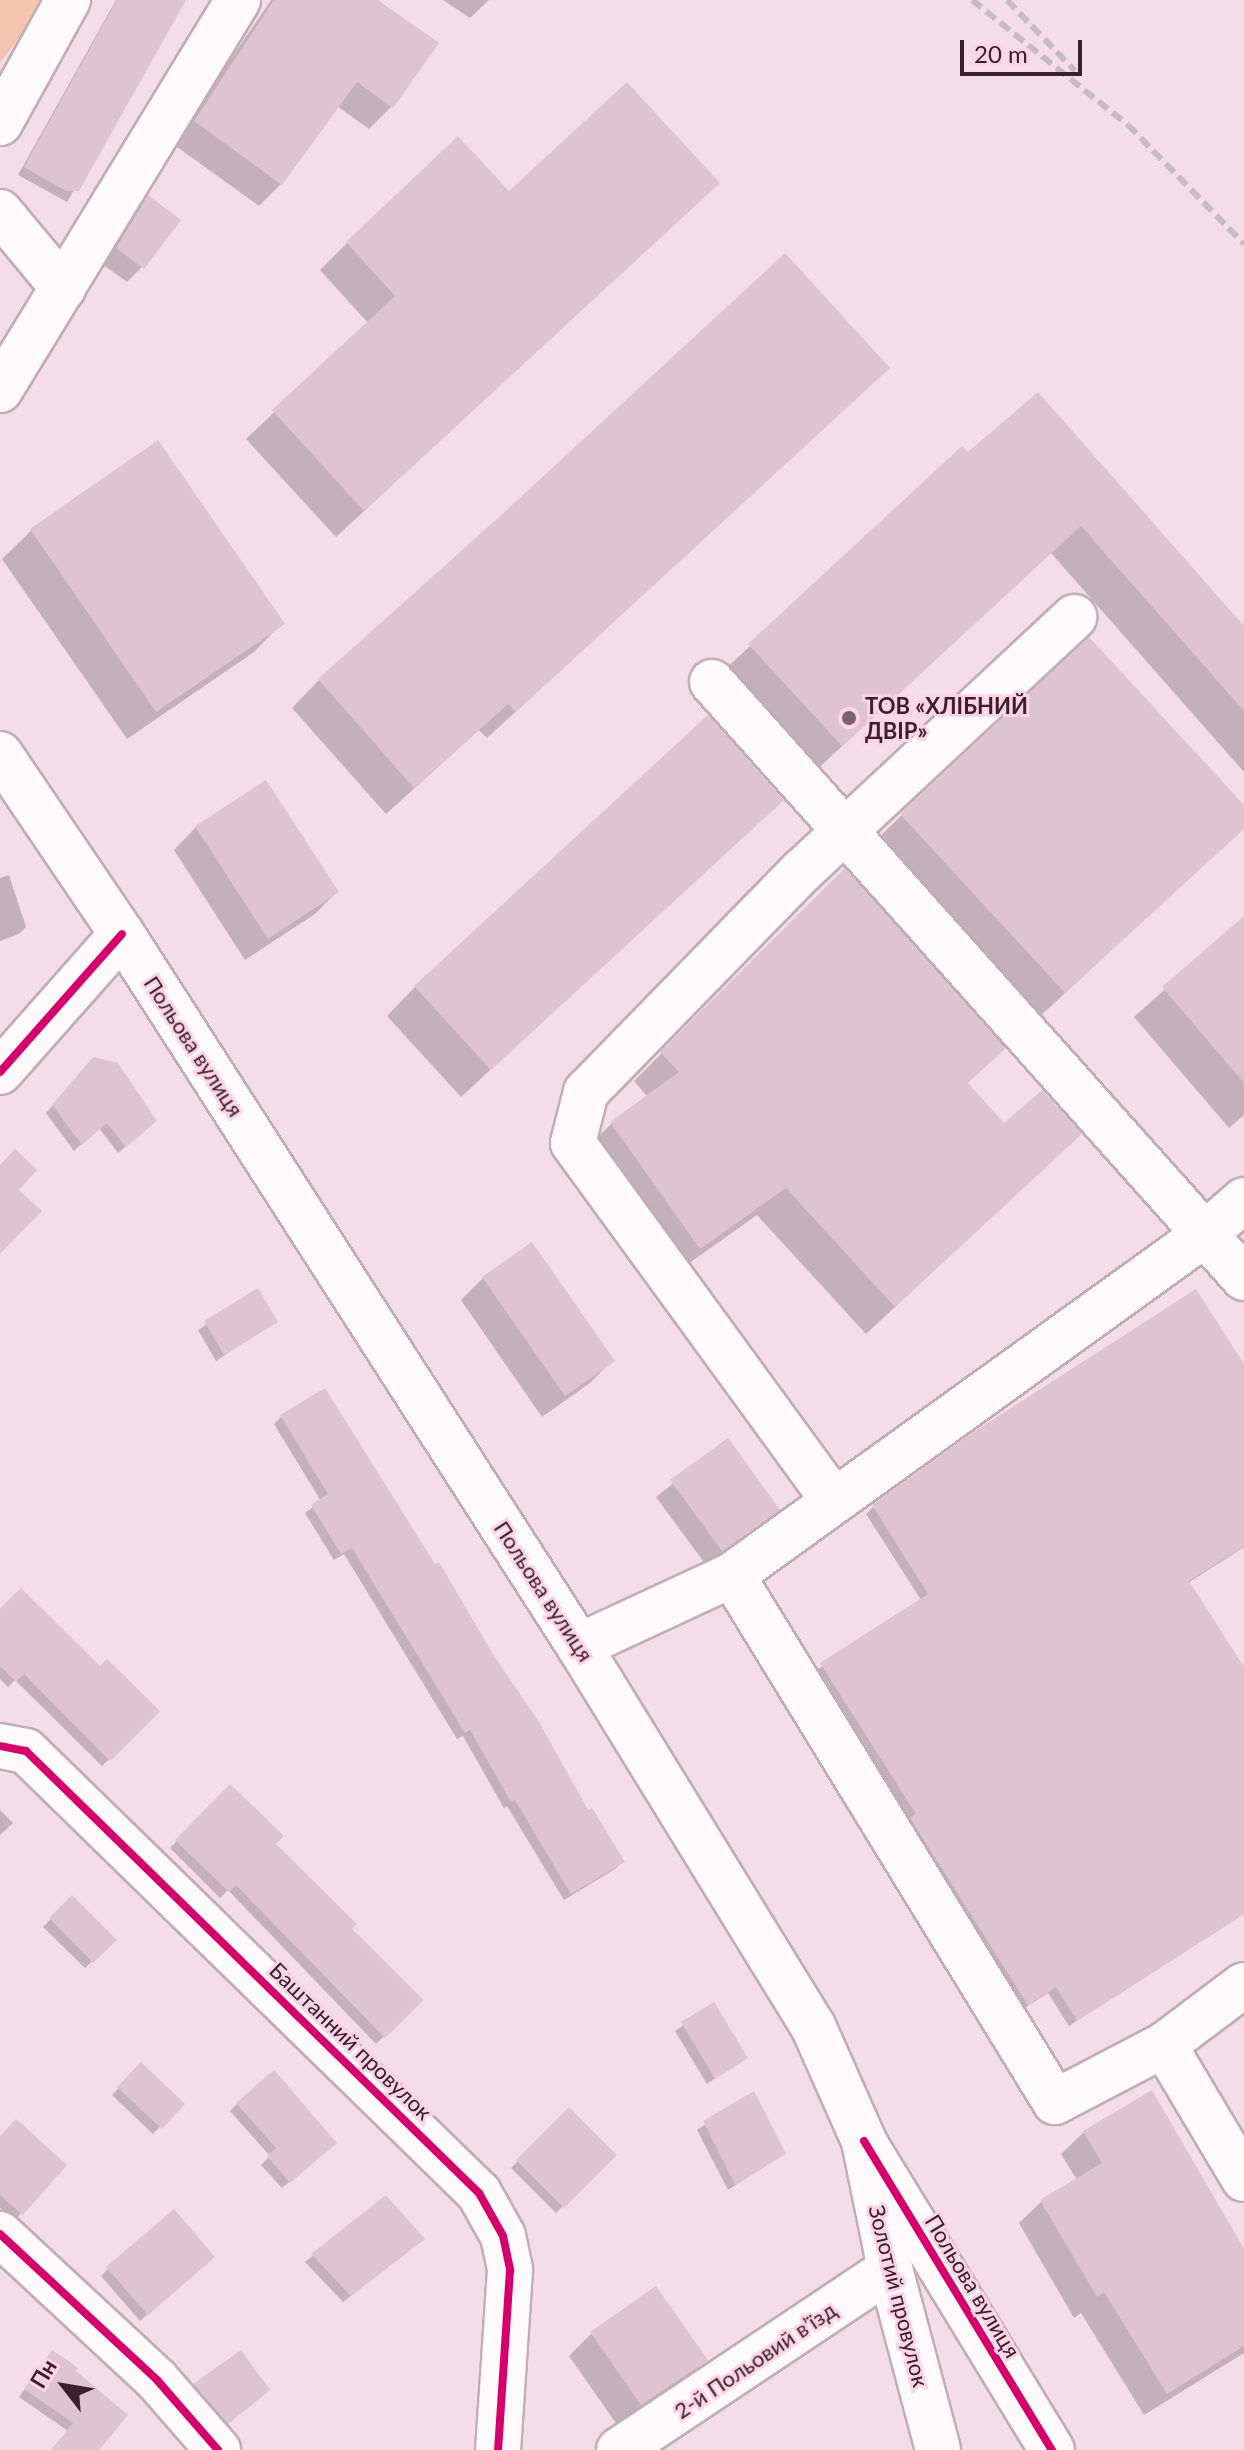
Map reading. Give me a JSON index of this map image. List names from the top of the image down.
{
  "streets": {
    "street": [
      "Польова вулиця",
      "Баштанний провулок",
      "Золотий провулок",
      "2-й Польовий в’їзд"
    ]
  },
  "crossings": [
    ["Польова вулиця", "Золотий провулок"],
    ["Золотий провулок", "2-й Польовий в’їзд"]
  ],
  "places": ["ТОВ «ХЛІБНИЙ ДВІР»"],
  "scale_bar": "20 m",
  "north": "top left"
}
